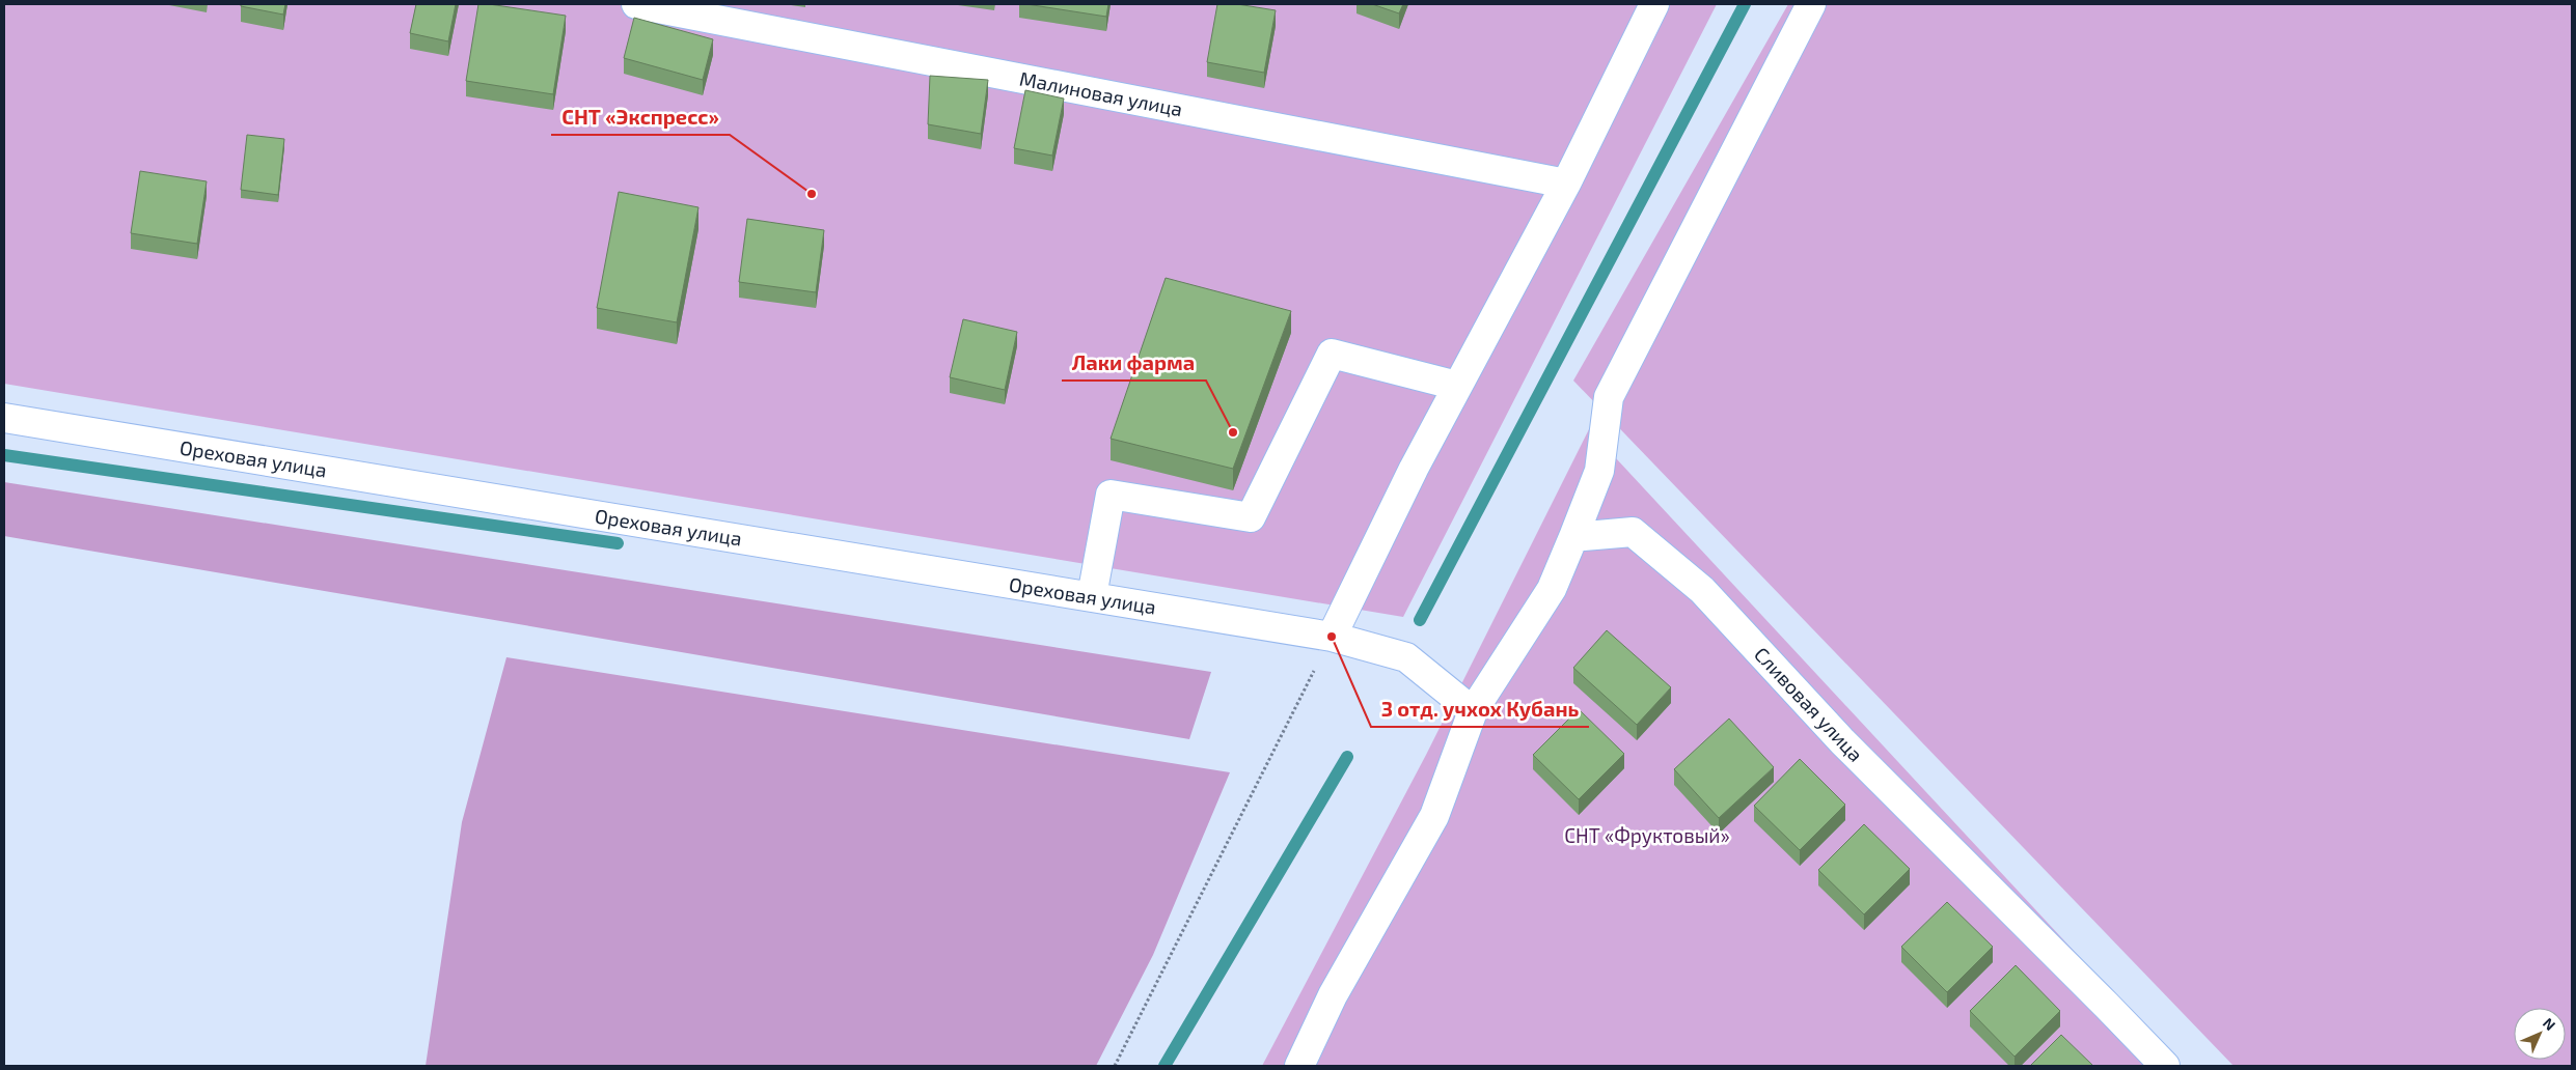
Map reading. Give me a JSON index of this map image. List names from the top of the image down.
{
  "streets": {
    "street": ["Малиновая улица", "Ореховая улица", "Сливовая улица"]
  },
  "parks": ["СНТ «Фруктовый»"],
  "places": ["СНТ «Экспресс»", "Лаки фарма", "3 отд. учхох Кубань"],
  "north": "top right"
}
